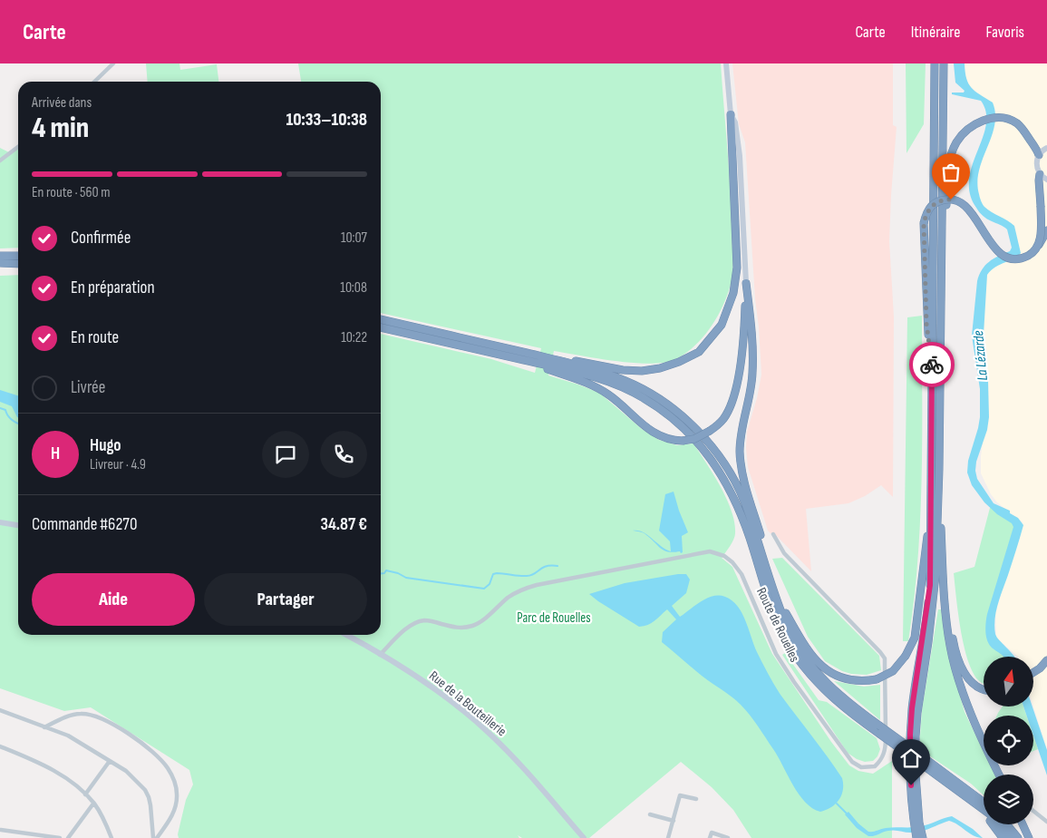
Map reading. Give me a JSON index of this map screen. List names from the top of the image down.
{
  "streets": {
    "street": ["Route de Rouelles", "Rue de la Bouteillerie"]
  },
  "crossings": [
    ["Route de Rouelles", "Rue de la Bouteillerie"]
  ],
  "water": ["La Lézarde"],
  "parks": ["Parc de Rouelles"],
  "north": "top",
  "page": {
    "header": "Carte",
    "nav": ["Carte", "Itinéraire", "Favoris"],
    "heading": ["4 min", "Arrivée dans", "10:33–10:38"],
    "panel": [
      "Hugo",
      "Livreur · 4.9",
      "Commande #6270",
      "34.87 €"
    ],
    "bar": "En route · 560 m",
    "list": [
      ["Confirmée", "10:07"],
      ["En préparation", "10:08"],
      ["En route", "10:22"],
      "Livrée"
    ],
    "round": "H",
    "buttons": ["Aide", "Partager"]
  }
}
